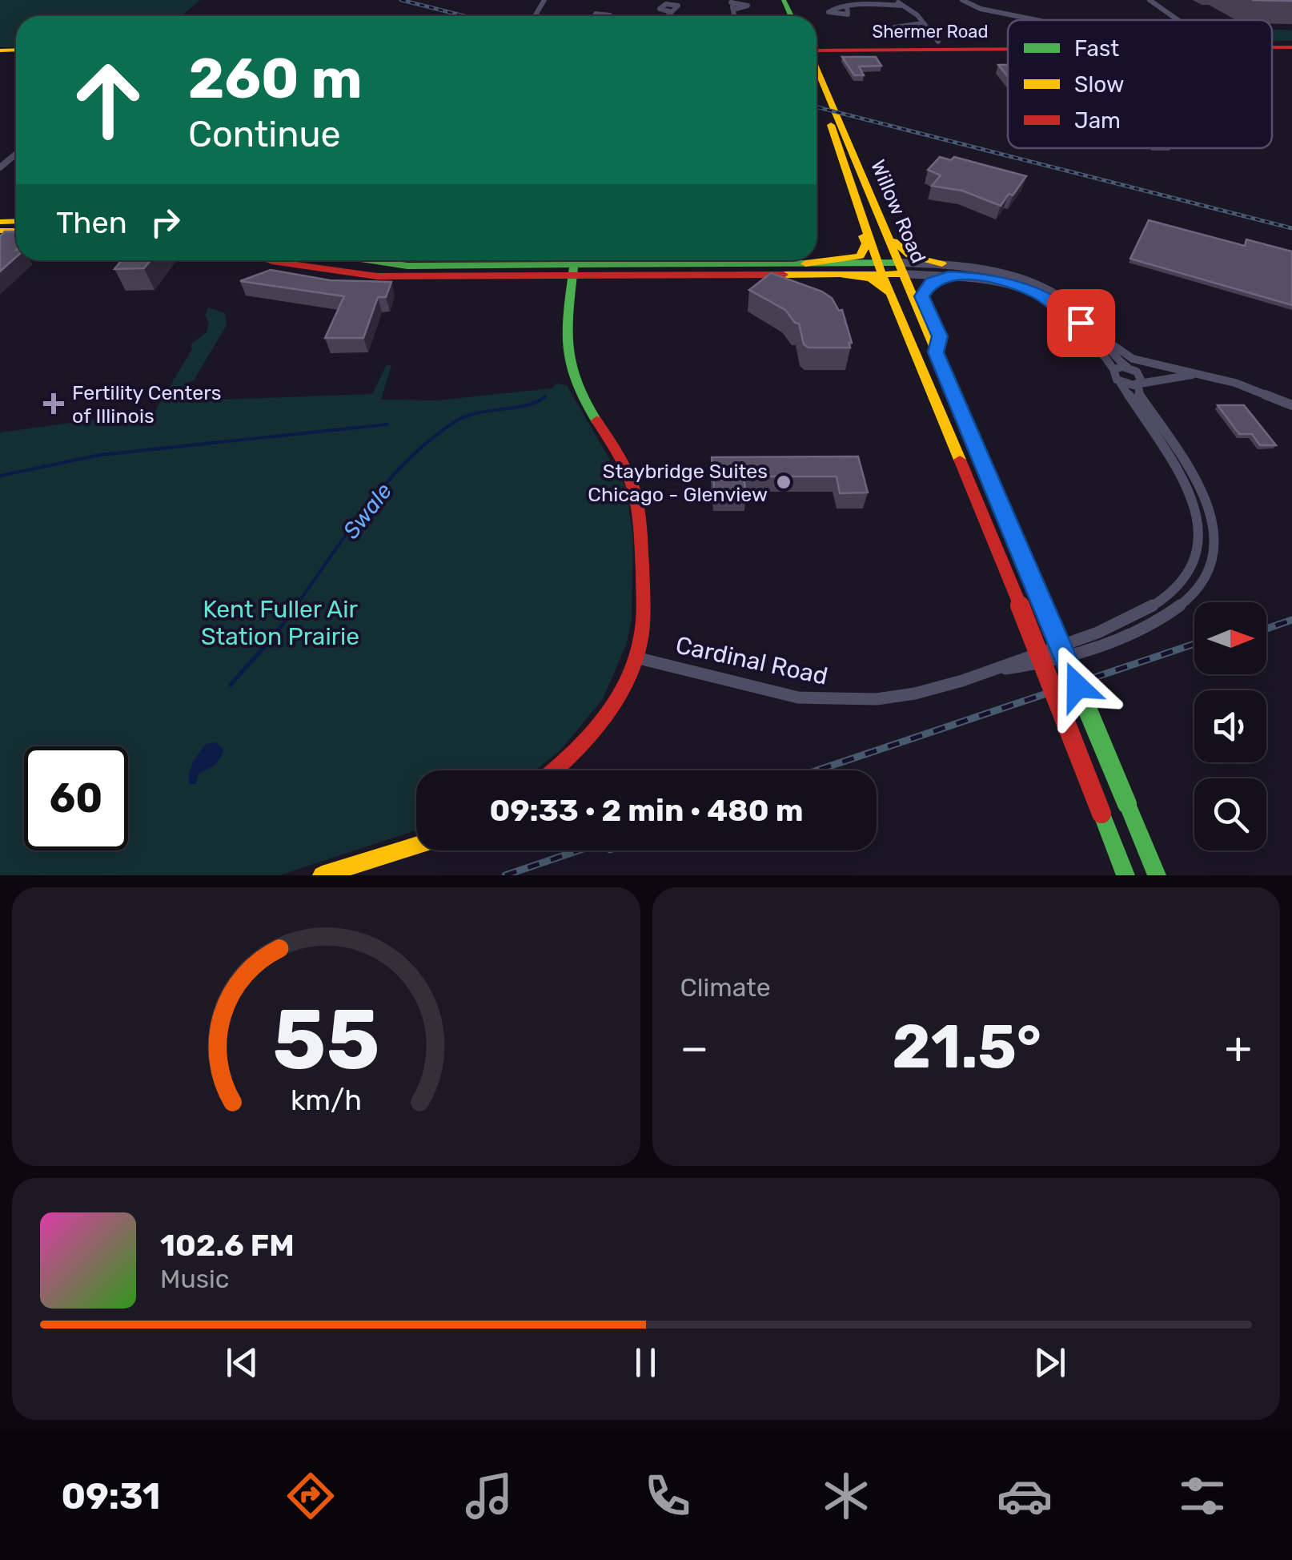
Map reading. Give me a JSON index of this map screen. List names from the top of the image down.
{
  "streets": {
    "main road": ["Shermer Road", "Willow Road"],
    "street": ["Cardinal Road"]
  },
  "water": ["Swale"],
  "parks": ["Kent Fuller Air Station Prairie"],
  "places": {
    "health": ["Fertility Centers of Illinois"],
    "other": ["Staybridge Suites Chicago - Glenview"]
  },
  "legend": ["Fast", "Slow", "Jam"],
  "north": "right",
  "page": {
    "turn": ["260 m", "Continue"],
    "then": "Then",
    "limit": "60",
    "trip": "09:33 · 2 min · 480 m",
    "tile": "Climate",
    "heat": ["−", "21.5°", "+"],
    "song": ["102.6 FM", "Music"],
    "tabs": "09:31",
    "gauge": ["55", "km/h"]
  }
}
